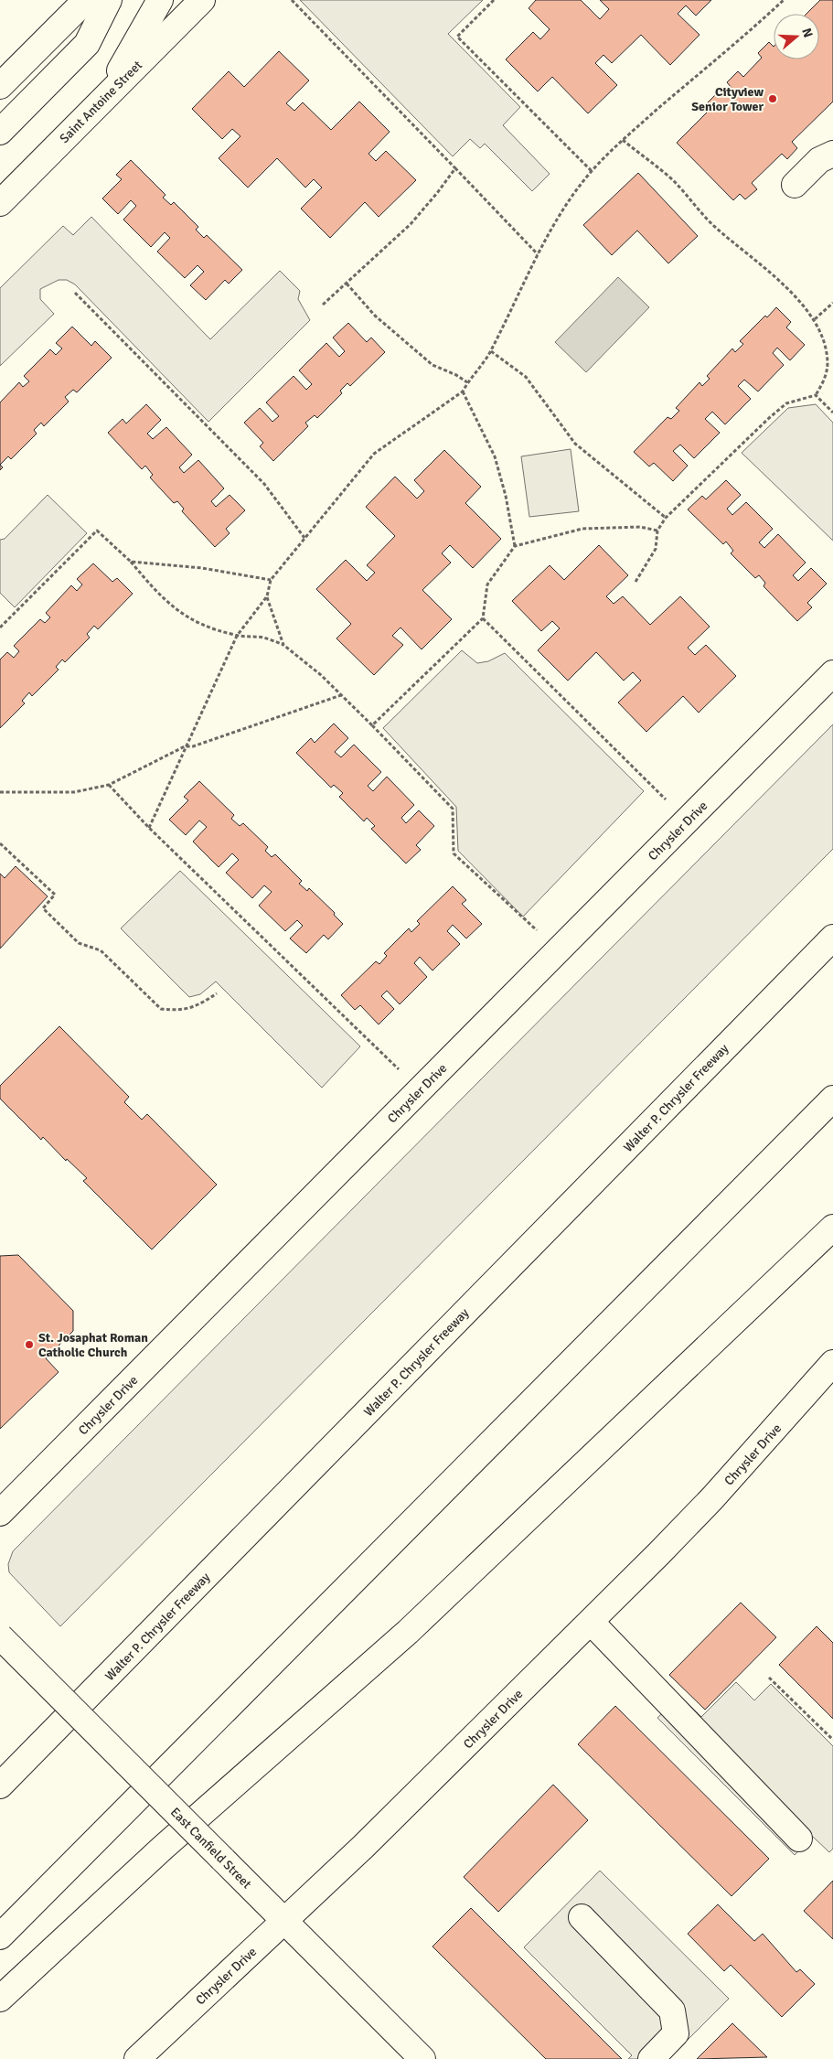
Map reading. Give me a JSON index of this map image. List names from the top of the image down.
{
  "streets": {
    "main road": [
      "Saint Antoine Street",
      "Chrysler Drive",
      "Walter P. Chrysler Freeway",
      "East Canfield Street"
    ]
  },
  "crossings": [
    ["Chrysler Drive", "East Canfield Street"]
  ],
  "places": ["Cityview Senior Tower", "St. Josaphat Roman Catholic Church"],
  "north": "right"
}
